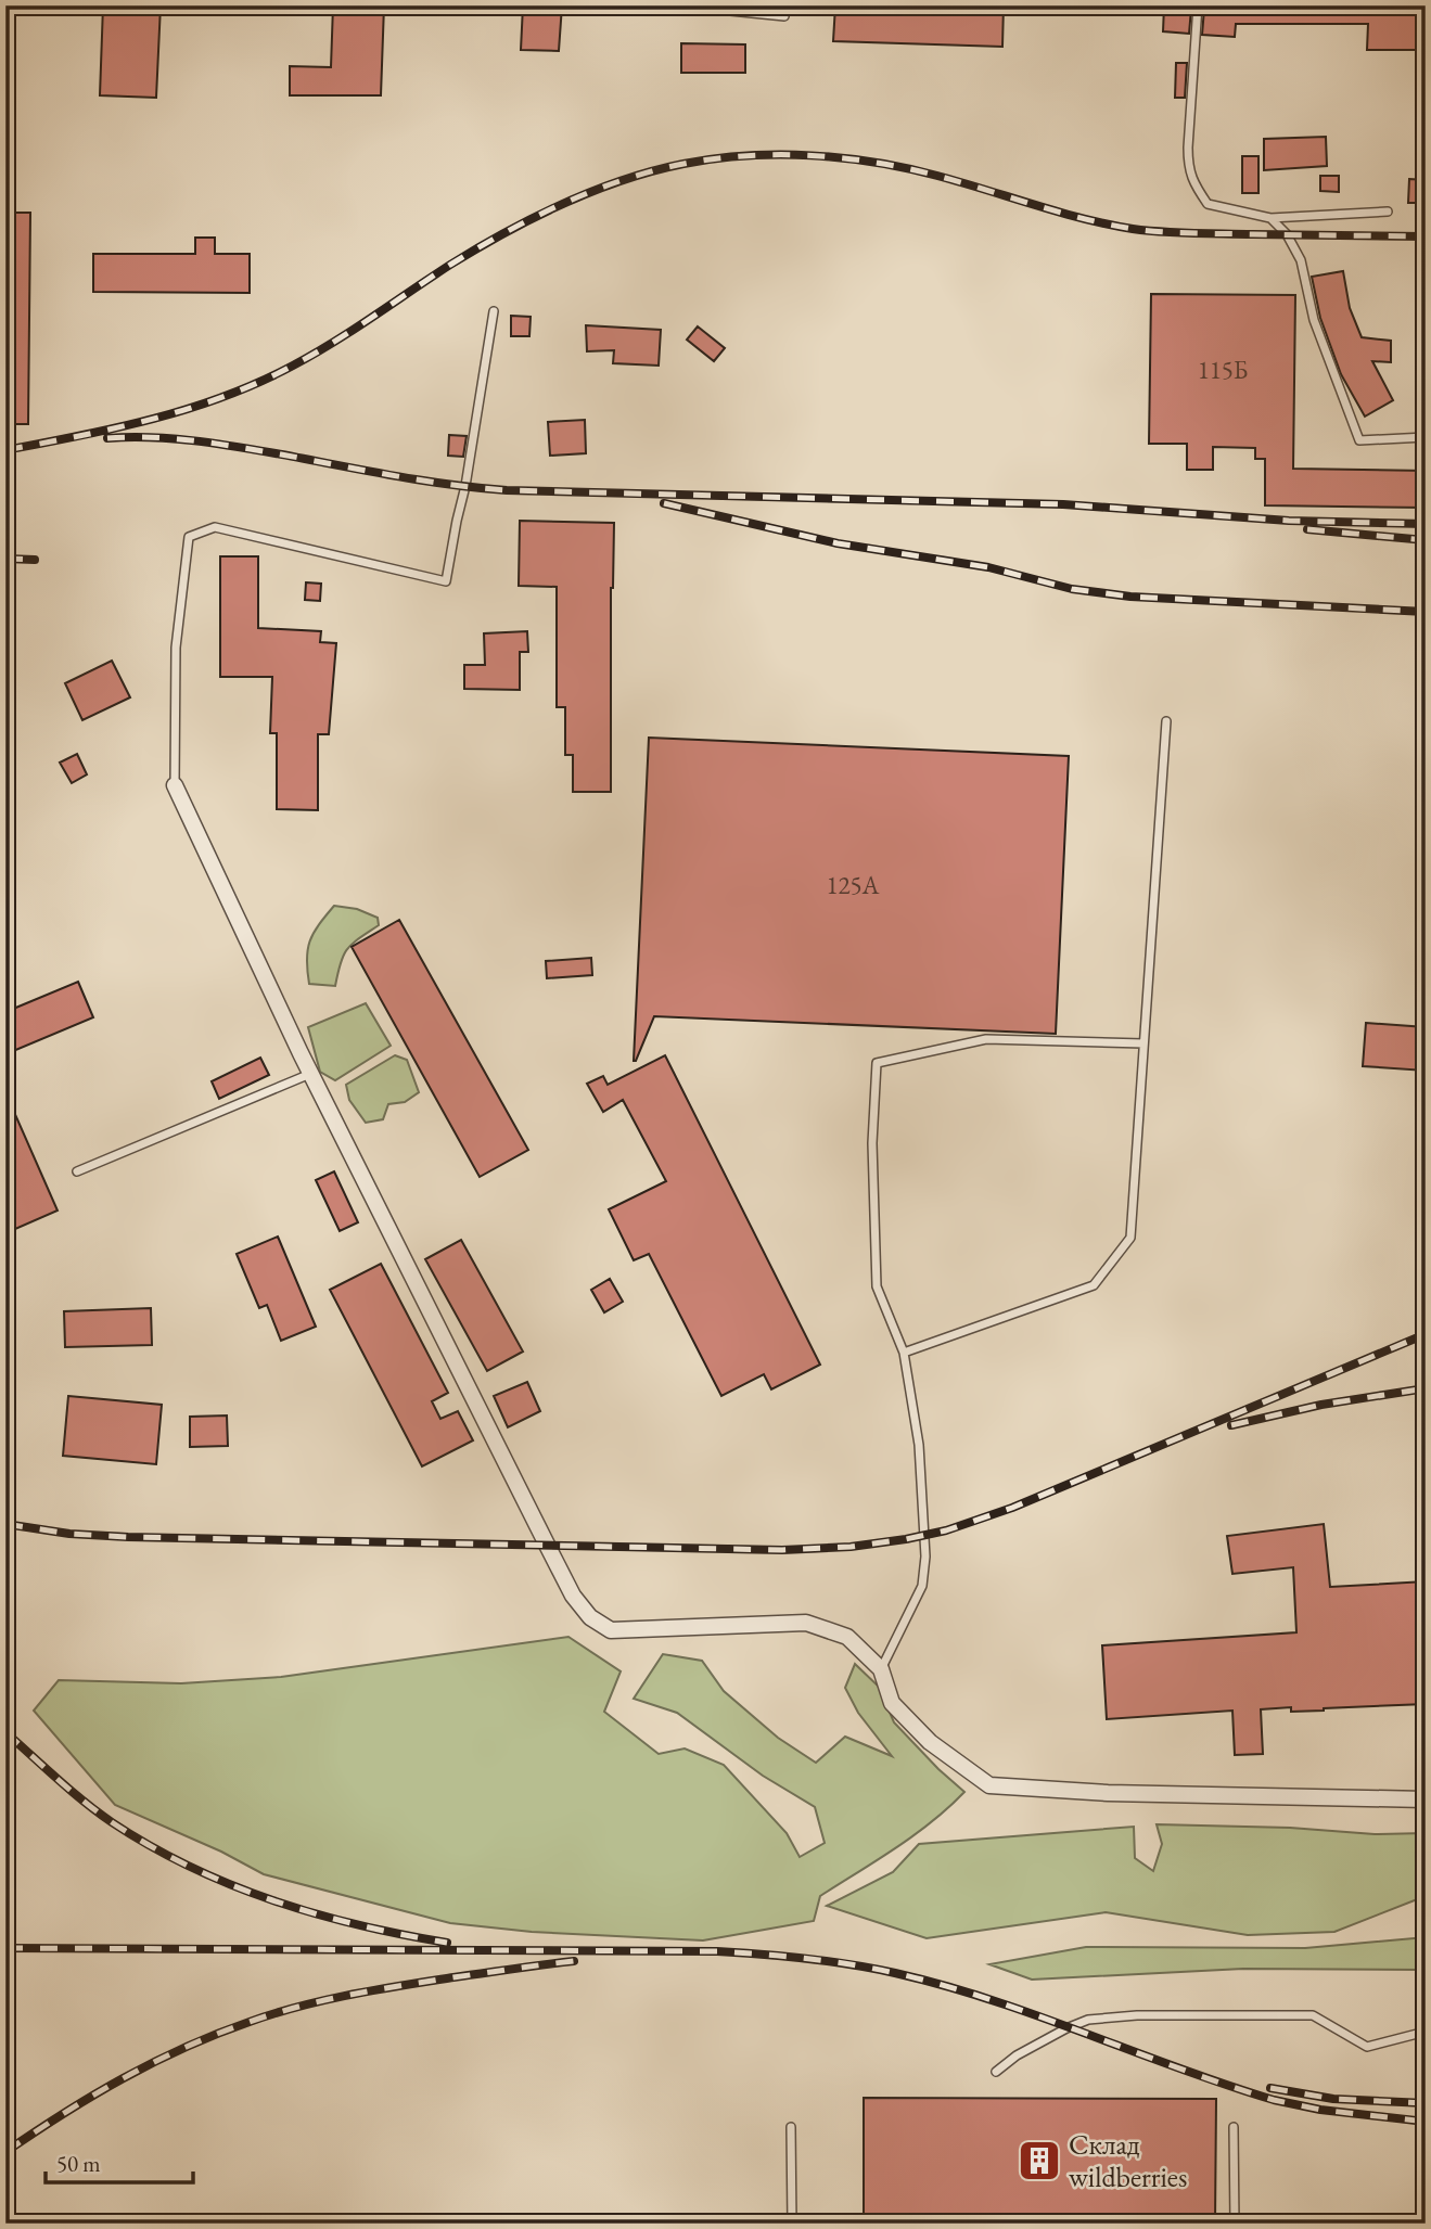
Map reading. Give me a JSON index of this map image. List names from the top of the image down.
{
  "places": {
    "building": ["Склад wildberries"]
  },
  "house_numbers": ["115Б", "125А"],
  "scale_bar": "50 m"
}
